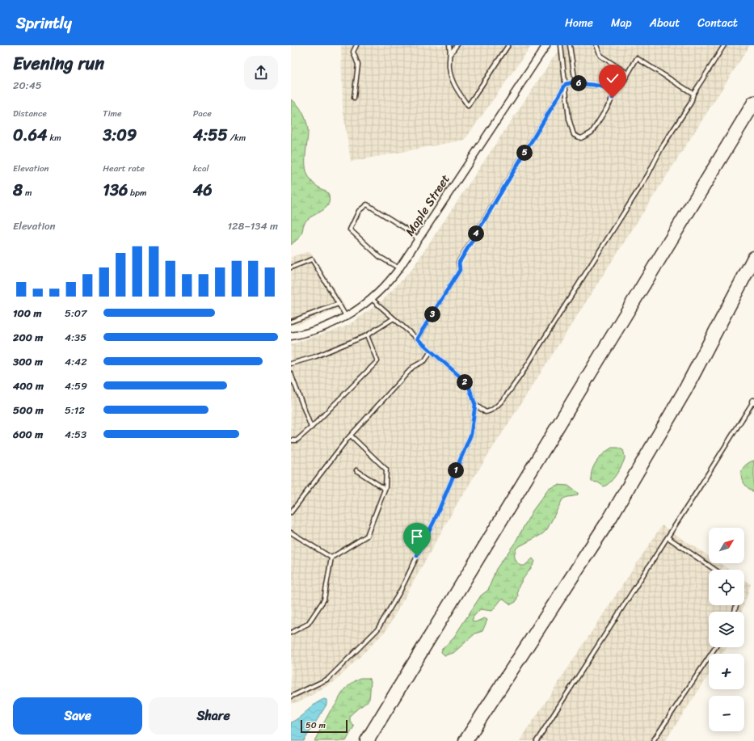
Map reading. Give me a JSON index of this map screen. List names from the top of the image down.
{
  "streets": {
    "street": ["Maple Street"]
  },
  "scale_bar": "50 m",
  "north": "top right",
  "page": {
    "header": "Sprintly",
    "nav": [
      "Home",
      "Map",
      "About",
      "Contact"
    ],
    "heading": ["Evening run", "20:45"],
    "pins": [
      "6",
      "5",
      "4",
      "3",
      "2",
      "1"
    ],
    "stats": [
      ["Distance", "0.64 km"],
      ["Time", "3:09"],
      ["Pace", "4:55 /km"],
      ["Elevation", "8 m"],
      ["Heart rate", "136 bpm"],
      ["kcal", "46"]
    ],
    "chart": ["Elevation", "128–134 m"],
    "list": [
      {
        "name": "100 m",
        "note": "5:07"
      },
      {
        "name": "200 m",
        "note": "4:35"
      },
      {
        "name": "300 m",
        "note": "4:42"
      },
      {
        "name": "400 m",
        "note": "4:59"
      },
      {
        "name": "500 m",
        "note": "5:12"
      },
      {
        "name": "600 m",
        "note": "4:53"
      }
    ],
    "map_buttons": ["+", "−"],
    "buttons": ["Save", "Share"],
    "scale": "50 m"
  }
}
